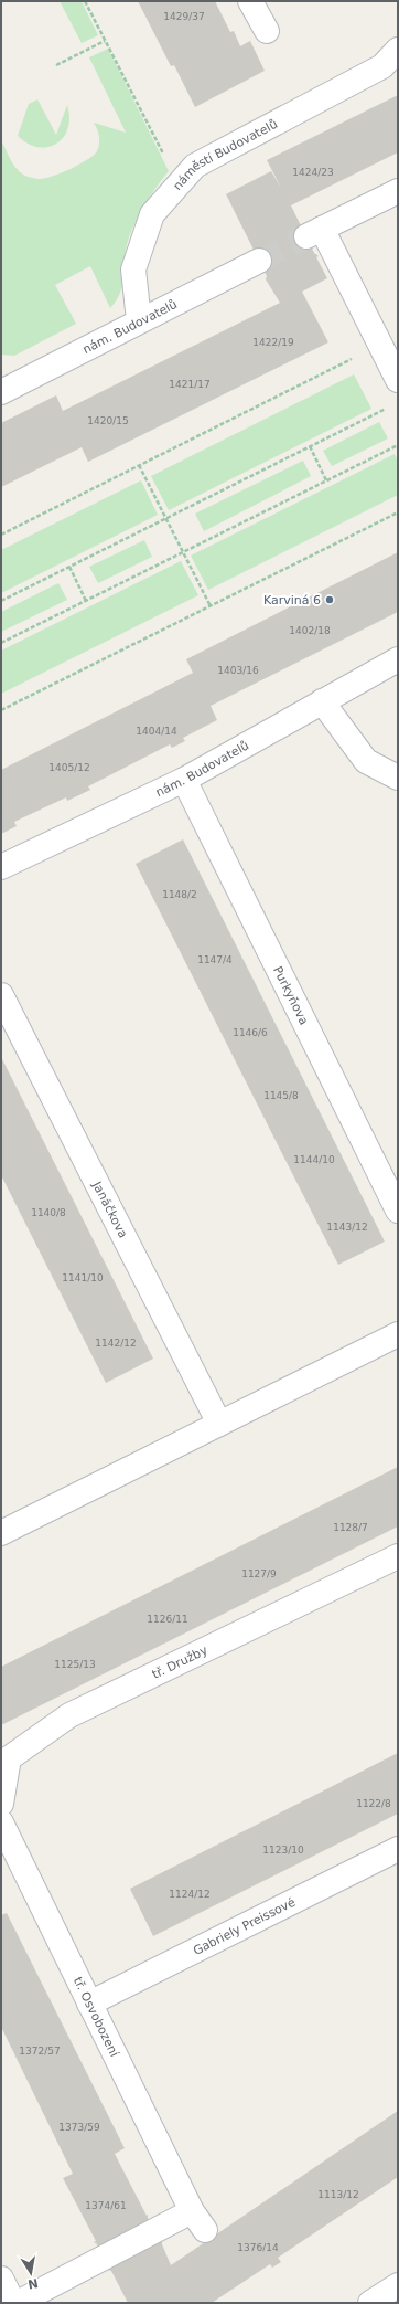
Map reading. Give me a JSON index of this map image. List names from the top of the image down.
{
  "streets": {
    "street": [
      "náměstí Budovatelů",
      "nám. Budovatelů",
      "Purkyňova",
      "Janáčkova",
      "tř. Družby",
      "Gabriely Preissové",
      "tř. Osvobození"
    ]
  },
  "crossings": [
    ["náměstí Budovatelů", "nám. Budovatelů"],
    ["nám. Budovatelů", "Purkyňova"],
    ["Gabriely Preissové", "tř. Osvobození"]
  ],
  "places": ["Karviná 6"],
  "house_numbers": [
    "1429/37",
    "1424/23",
    "1422/19",
    "1421/17",
    "1420/15",
    "1402/18",
    "1403/16",
    "1404/14",
    "1405/12",
    "1148/2",
    "1147/4",
    "1146/6",
    "1145/8",
    "1144/10",
    "1140/8",
    "1143/12",
    "1141/10",
    "1142/12",
    "1128/7",
    "1127/9",
    "1126/11",
    "1125/13",
    "1122/8",
    "1123/10",
    "1124/12",
    "1372/57",
    "1373/59",
    "1113/12",
    "1374/61",
    "1376/14"
  ],
  "north": "bottom"
}
